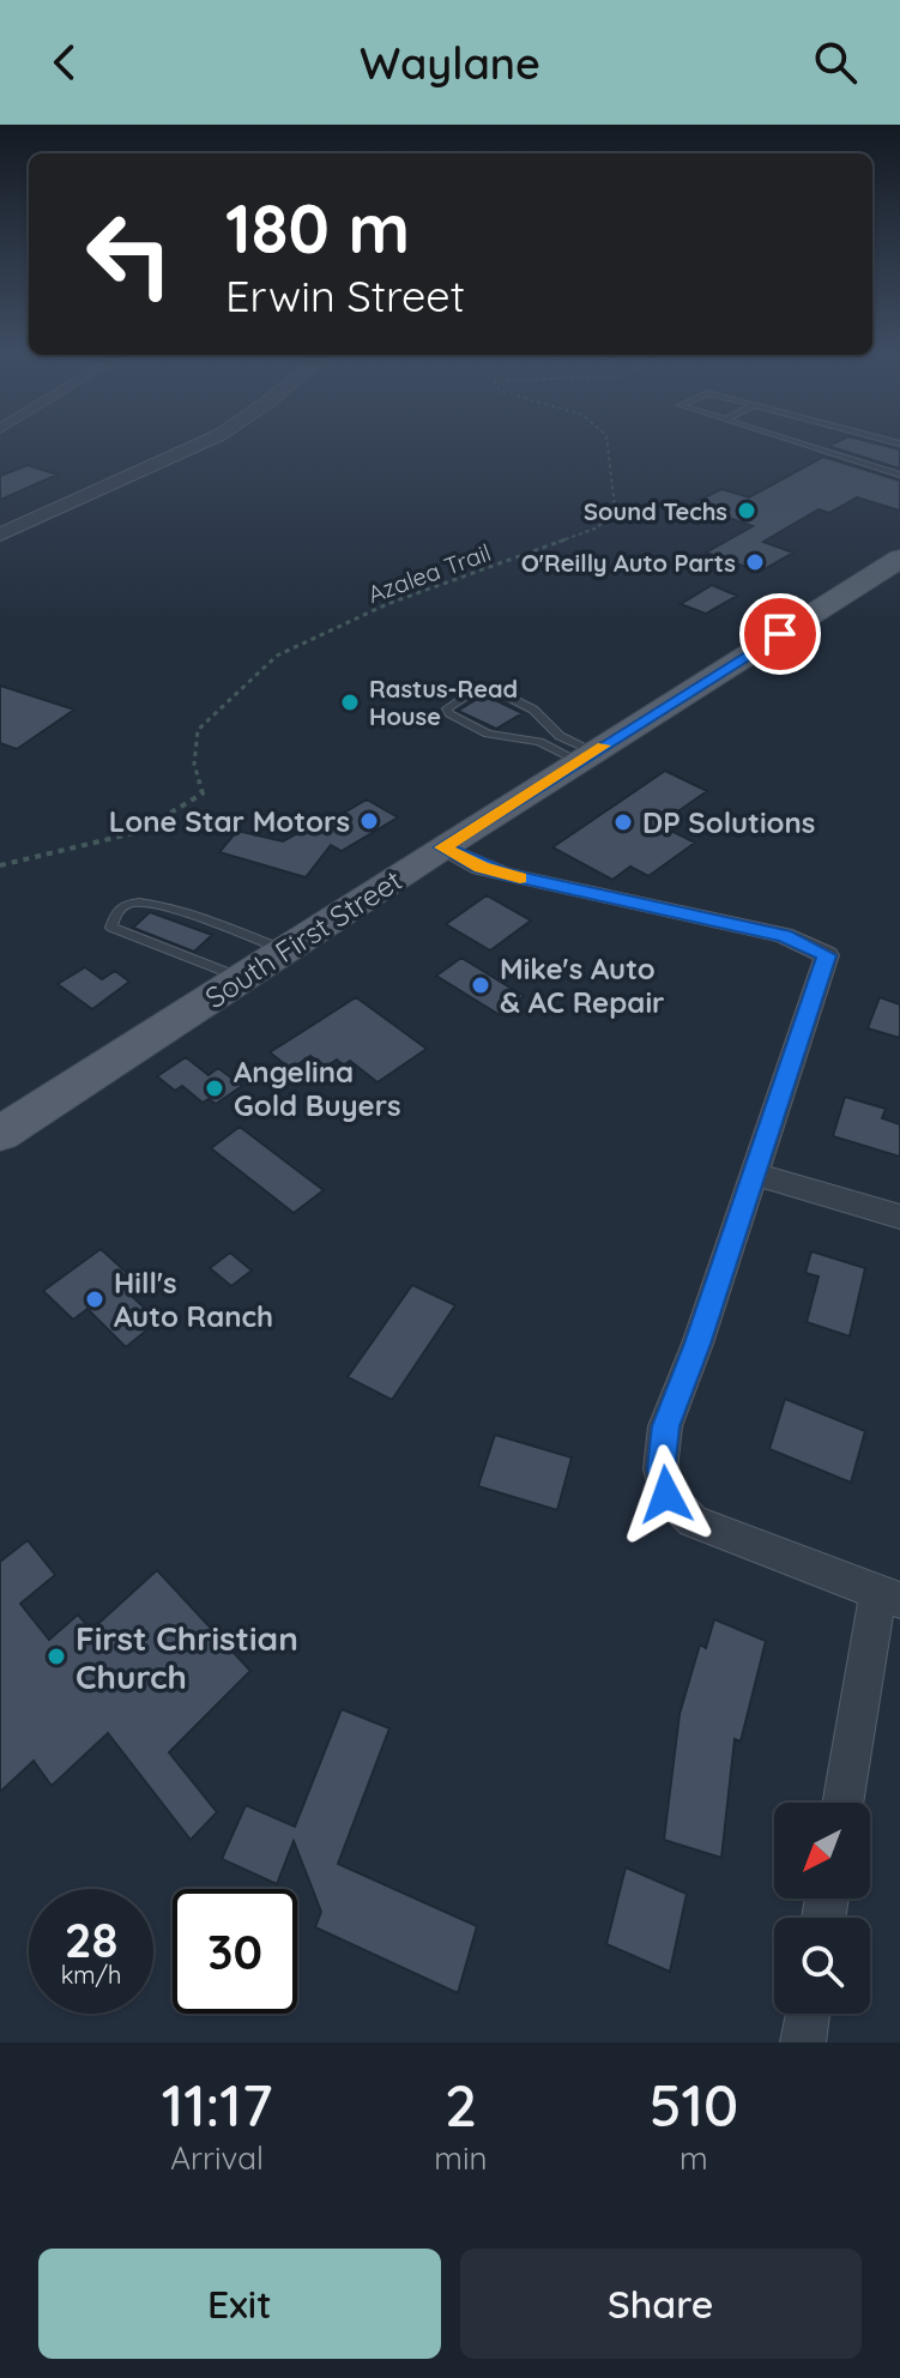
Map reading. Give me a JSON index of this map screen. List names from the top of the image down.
{
  "streets": {
    "main road": ["South First Street"],
    "path": ["Azalea Trail"]
  },
  "places": [
    "Sound Techs",
    "O'Reilly Auto Parts",
    "Rastus-Read House",
    "Lone Star Motors",
    "DP Solutions",
    "Mike's Auto & AC Repair",
    "Angelina Gold Buyers",
    "Hill's Auto Ranch",
    "First Christian Church"
  ],
  "north": "bottom left",
  "page": {
    "header": "Waylane",
    "turn": ["180 m", "Erwin Street"],
    "speed": "28 km/h",
    "limit": "30",
    "eta": [
      "11:17",
      "Arrival",
      "2",
      "min",
      "510",
      "m"
    ],
    "buttons": ["Exit", "Share"]
  }
}
